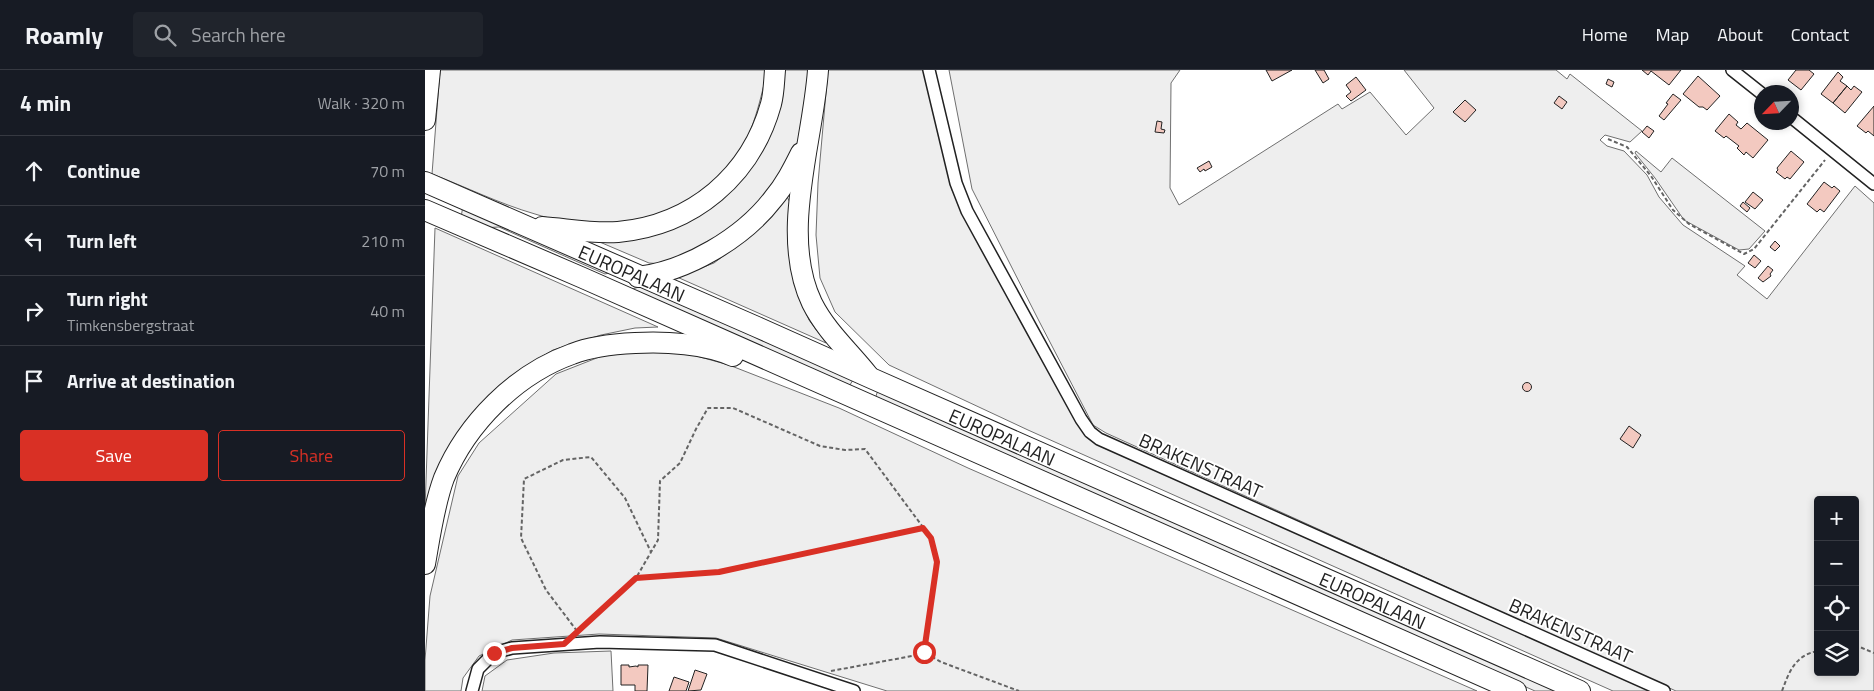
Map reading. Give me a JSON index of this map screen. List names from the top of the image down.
{
  "streets": {
    "highway": ["EUROPALAAN"],
    "street": ["BRAKENSTRAAT"]
  },
  "north": "bottom left",
  "page": {
    "header": "Roamly",
    "search": "Search here",
    "nav": [
      "Home",
      "Map",
      "About",
      "Contact"
    ],
    "heading": ["4 min", "Walk · 320 m"],
    "list": [
      ["Continue", "70 m"],
      ["Turn left", "210 m"],
      ["Turn right", "Timkensbergstraat", "40 m"],
      "Arrive at destination"
    ],
    "buttons": ["Save", "Share"],
    "map_buttons": ["+", "−"]
  }
}
